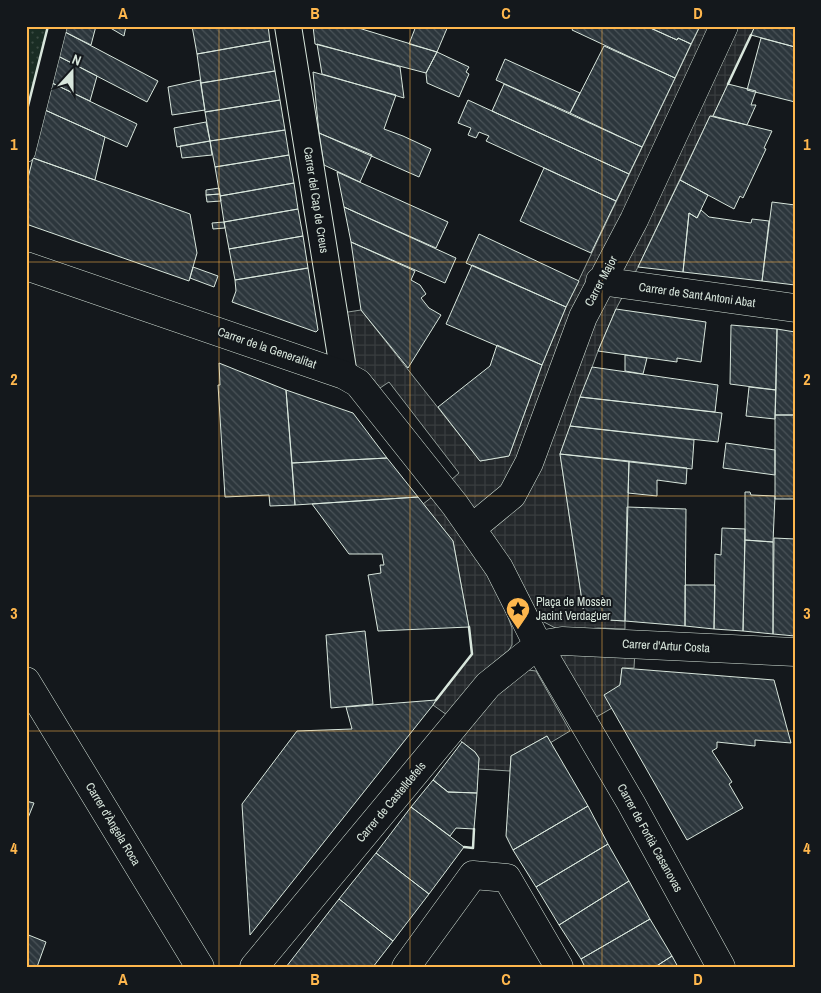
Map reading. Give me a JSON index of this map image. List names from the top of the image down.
{
  "streets": {
    "street": [
      "Carrer del Cap de Creus",
      "Carrer Major",
      "Carrer de Sant Antoni Abat",
      "Carrer de la Generalitat",
      "Carrer d'Artur Costa",
      "Carrer de Castelldefels",
      "Carrer d'Àngela Roca",
      "Carrer de Fortià Casanovas"
    ]
  },
  "crossings": [
    ["Carrer del Cap de Creus", "Carrer de la Generalitat"],
    ["Carrer Major", "Carrer de Sant Antoni Abat"],
    ["Carrer Major", "Carrer de la Generalitat"],
    ["Carrer d'Artur Costa", "Carrer de Castelldefels"],
    ["Carrer d'Artur Costa", "Carrer de Fortià Casanovas"],
    ["Carrer de Castelldefels", "Carrer de Fortià Casanovas"]
  ],
  "places": {
    "place": ["Plaça de Mossèn Jacint Verdaguer"]
  },
  "north": "top",
  "grid": {
    "columns": [
      "A",
      "B",
      "C",
      "D"
    ],
    "rows": [
      "1",
      "2",
      "3",
      "4"
    ]
  }
}
